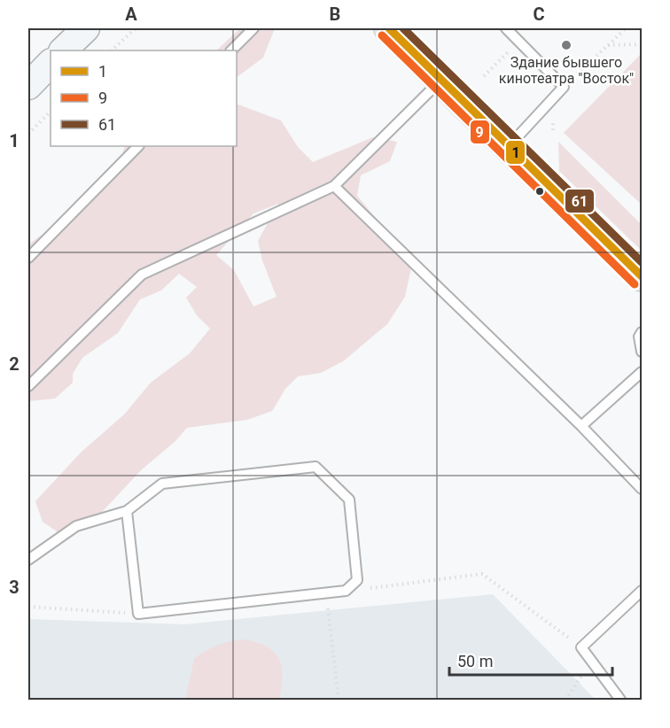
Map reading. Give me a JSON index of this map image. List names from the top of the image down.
{
  "places": ["Здание бывшего кинотеатра \"Восток\""],
  "lines": ["transit line 1", "transit line 61", "transit line 9"],
  "legend": ["1", "9", "61"],
  "scale_bar": "50 m",
  "grid": {
    "columns": ["A", "B", "C"],
    "rows": ["1", "2", "3"]
  }
}
